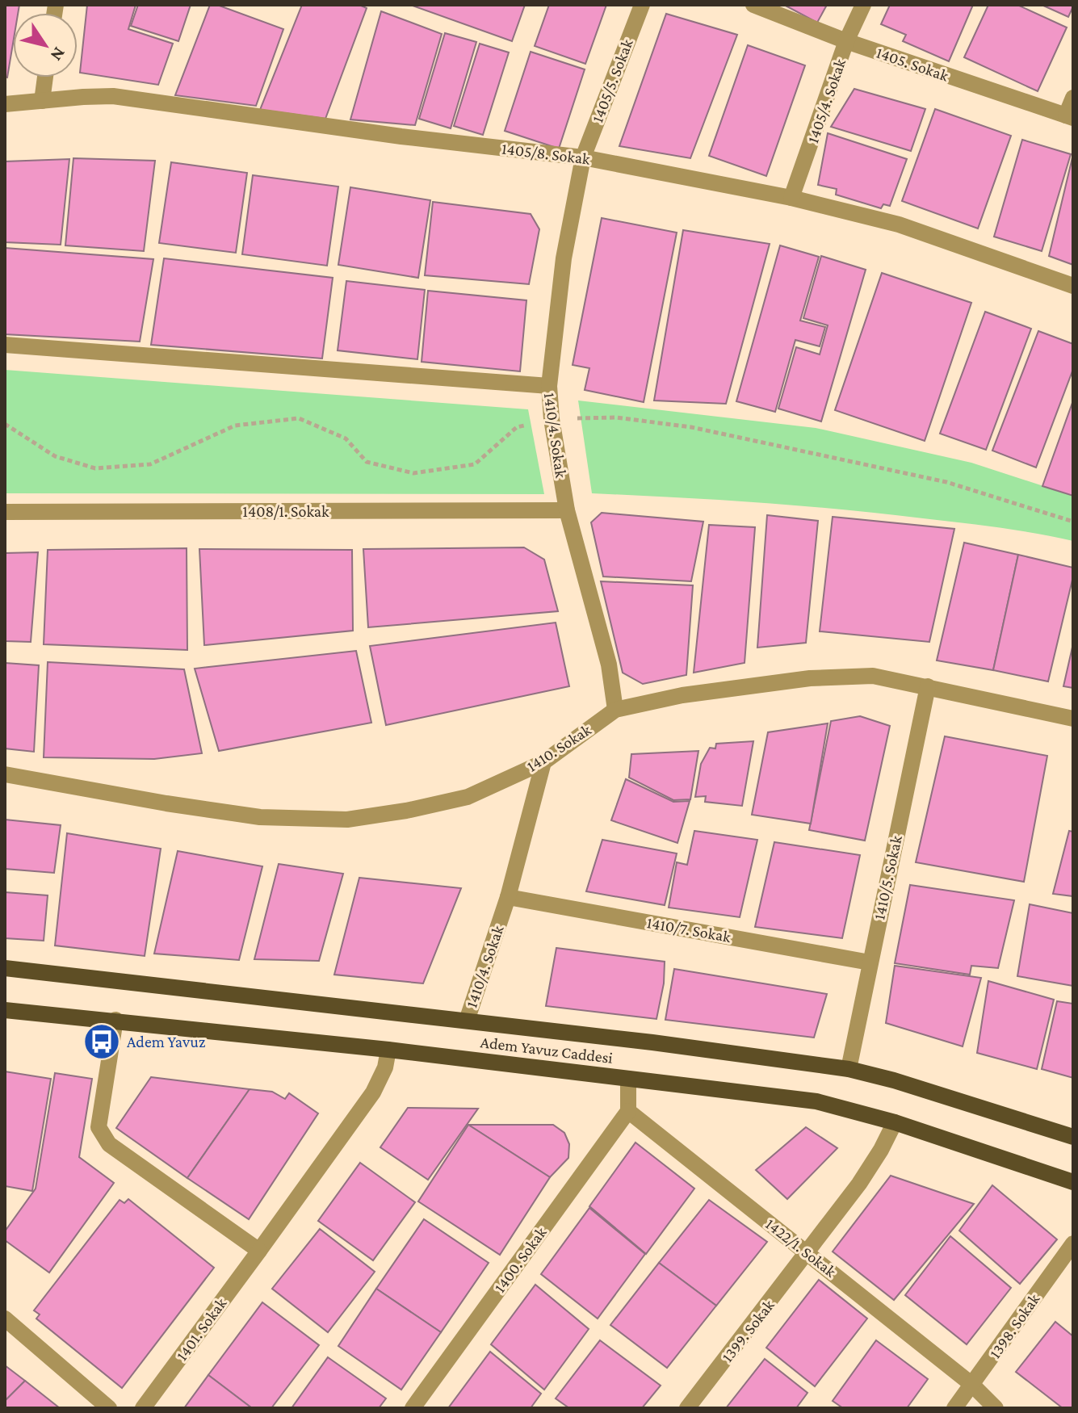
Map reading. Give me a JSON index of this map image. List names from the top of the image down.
{
  "streets": {
    "main road": ["Adem Yavuz Caddesi"],
    "street": [
      "1405. Sokak",
      "1405/5. Sokak",
      "1405/4. Sokak",
      "1405/8. Sokak",
      "1410/4. Sokak",
      "1408/1. Sokak",
      "1410. Sokak",
      "1410/5. Sokak",
      "1410/7. Sokak",
      "1422/1. Sokak",
      "1400. Sokak",
      "1398. Sokak",
      "1401. Sokak",
      "1399. Sokak"
    ]
  },
  "crossings": [
    ["1405. Sokak", "1405/4. Sokak"],
    ["1405/5. Sokak", "1405/8. Sokak"],
    ["1405/5. Sokak", "1410/4. Sokak"],
    ["1405/4. Sokak", "1405/8. Sokak"],
    ["1405/8. Sokak", "1410/4. Sokak"],
    ["1410/4. Sokak", "1408/1. Sokak"],
    ["1410/4. Sokak", "1410. Sokak"],
    ["1410/4. Sokak", "1410/7. Sokak"],
    ["1410/4. Sokak", "Adem Yavuz Caddesi"],
    ["1410. Sokak", "1410/5. Sokak"],
    ["1410/5. Sokak", "1410/7. Sokak"],
    ["1410/5. Sokak", "Adem Yavuz Caddesi"],
    ["Adem Yavuz Caddesi", "1401. Sokak"],
    ["Adem Yavuz Caddesi", "1399. Sokak"],
    ["1422/1. Sokak", "1400. Sokak"],
    ["1422/1. Sokak", "1398. Sokak"],
    ["1422/1. Sokak", "1399. Sokak"]
  ],
  "places": {
    "bus stop": ["Adem Yavuz"]
  },
  "north": "bottom right"
}
